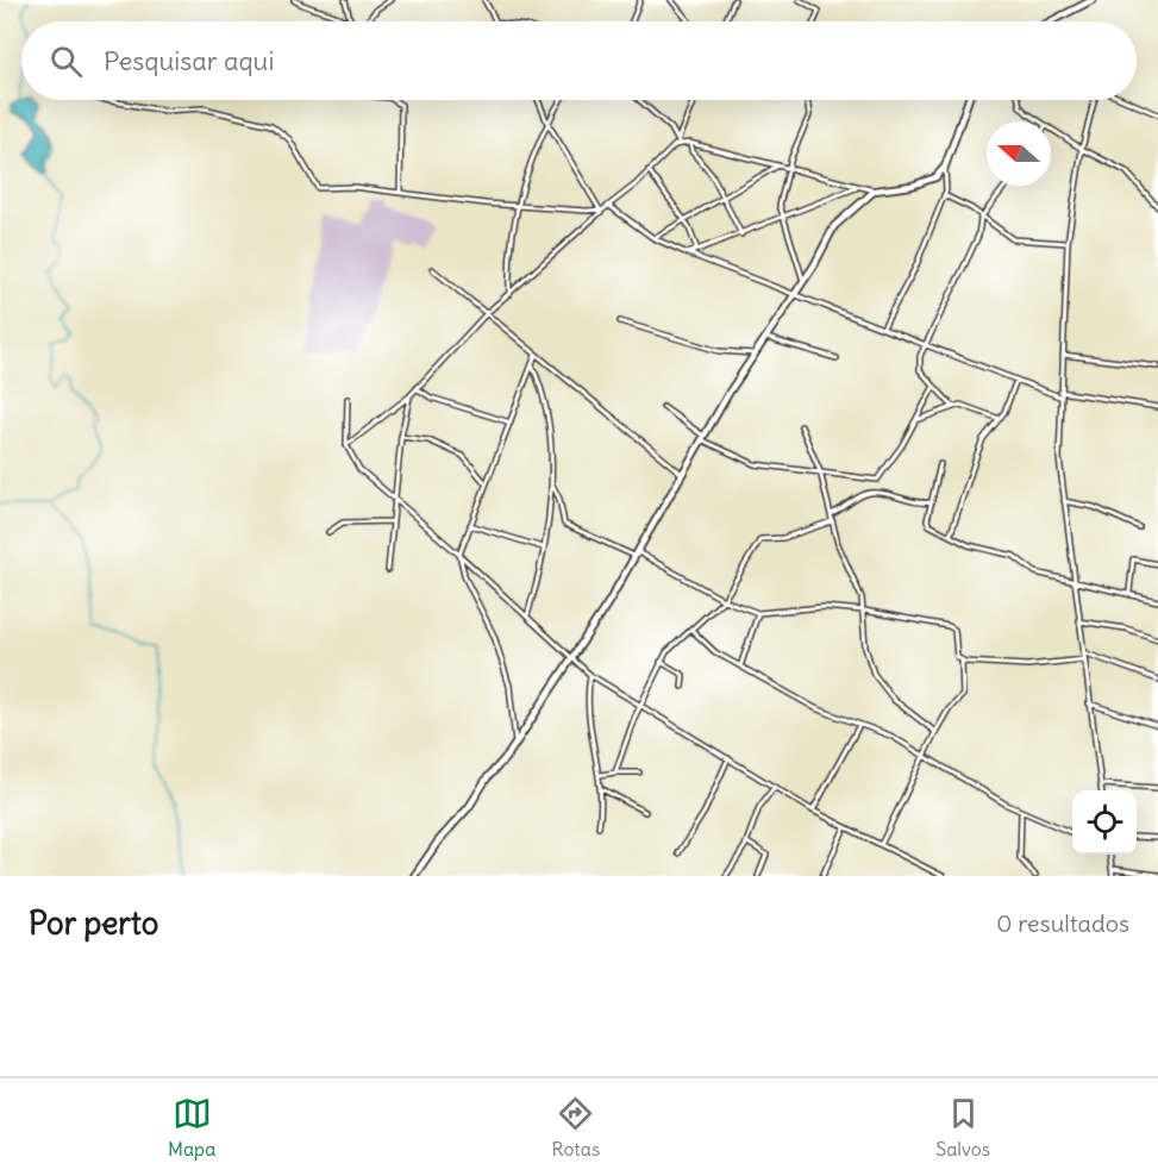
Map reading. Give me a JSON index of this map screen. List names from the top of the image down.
{
  "north": "left",
  "page": {
    "search": "Pesquisar aqui",
    "heading": ["Por perto", "0 resultados"],
    "nav": ["Mapa", "Rotas", "Salvos"]
  }
}
